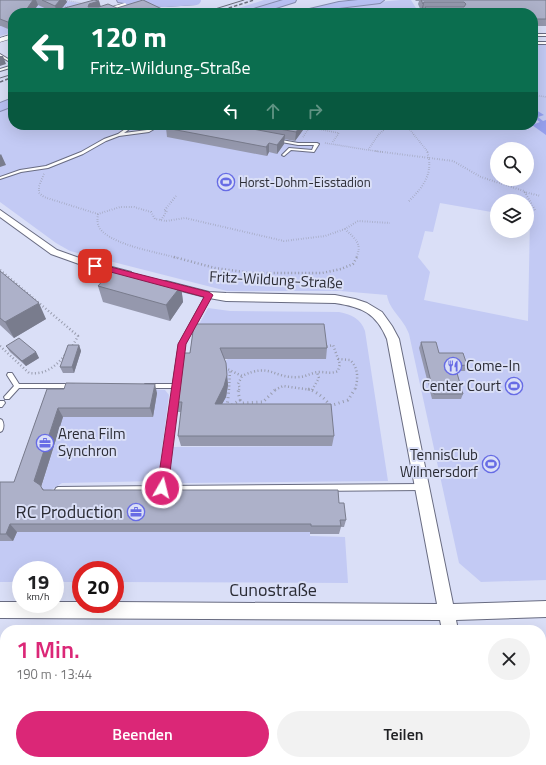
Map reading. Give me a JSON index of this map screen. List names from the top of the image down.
{
  "streets": {
    "street": ["Fritz-Wildung-Straße", "Cunostraße"]
  },
  "crossings": [
    ["Fritz-Wildung-Straße", "Cunostraße"]
  ],
  "places": {
    "sports": ["Horst-Dohm-Eisstadion", "Center Court", "TennisClub Wilmersdorf"],
    "restaurant": ["Come-In"],
    "office": ["Arena Film Synchron", "RC Production"]
  },
  "page": {
    "turn": ["120 m", "Fritz-Wildung-Straße"],
    "speed": "19 km/h",
    "limit": "20",
    "heading": ["1 Min.", "190 m · 13:44"],
    "buttons": ["Beenden", "Teilen"]
  }
}
